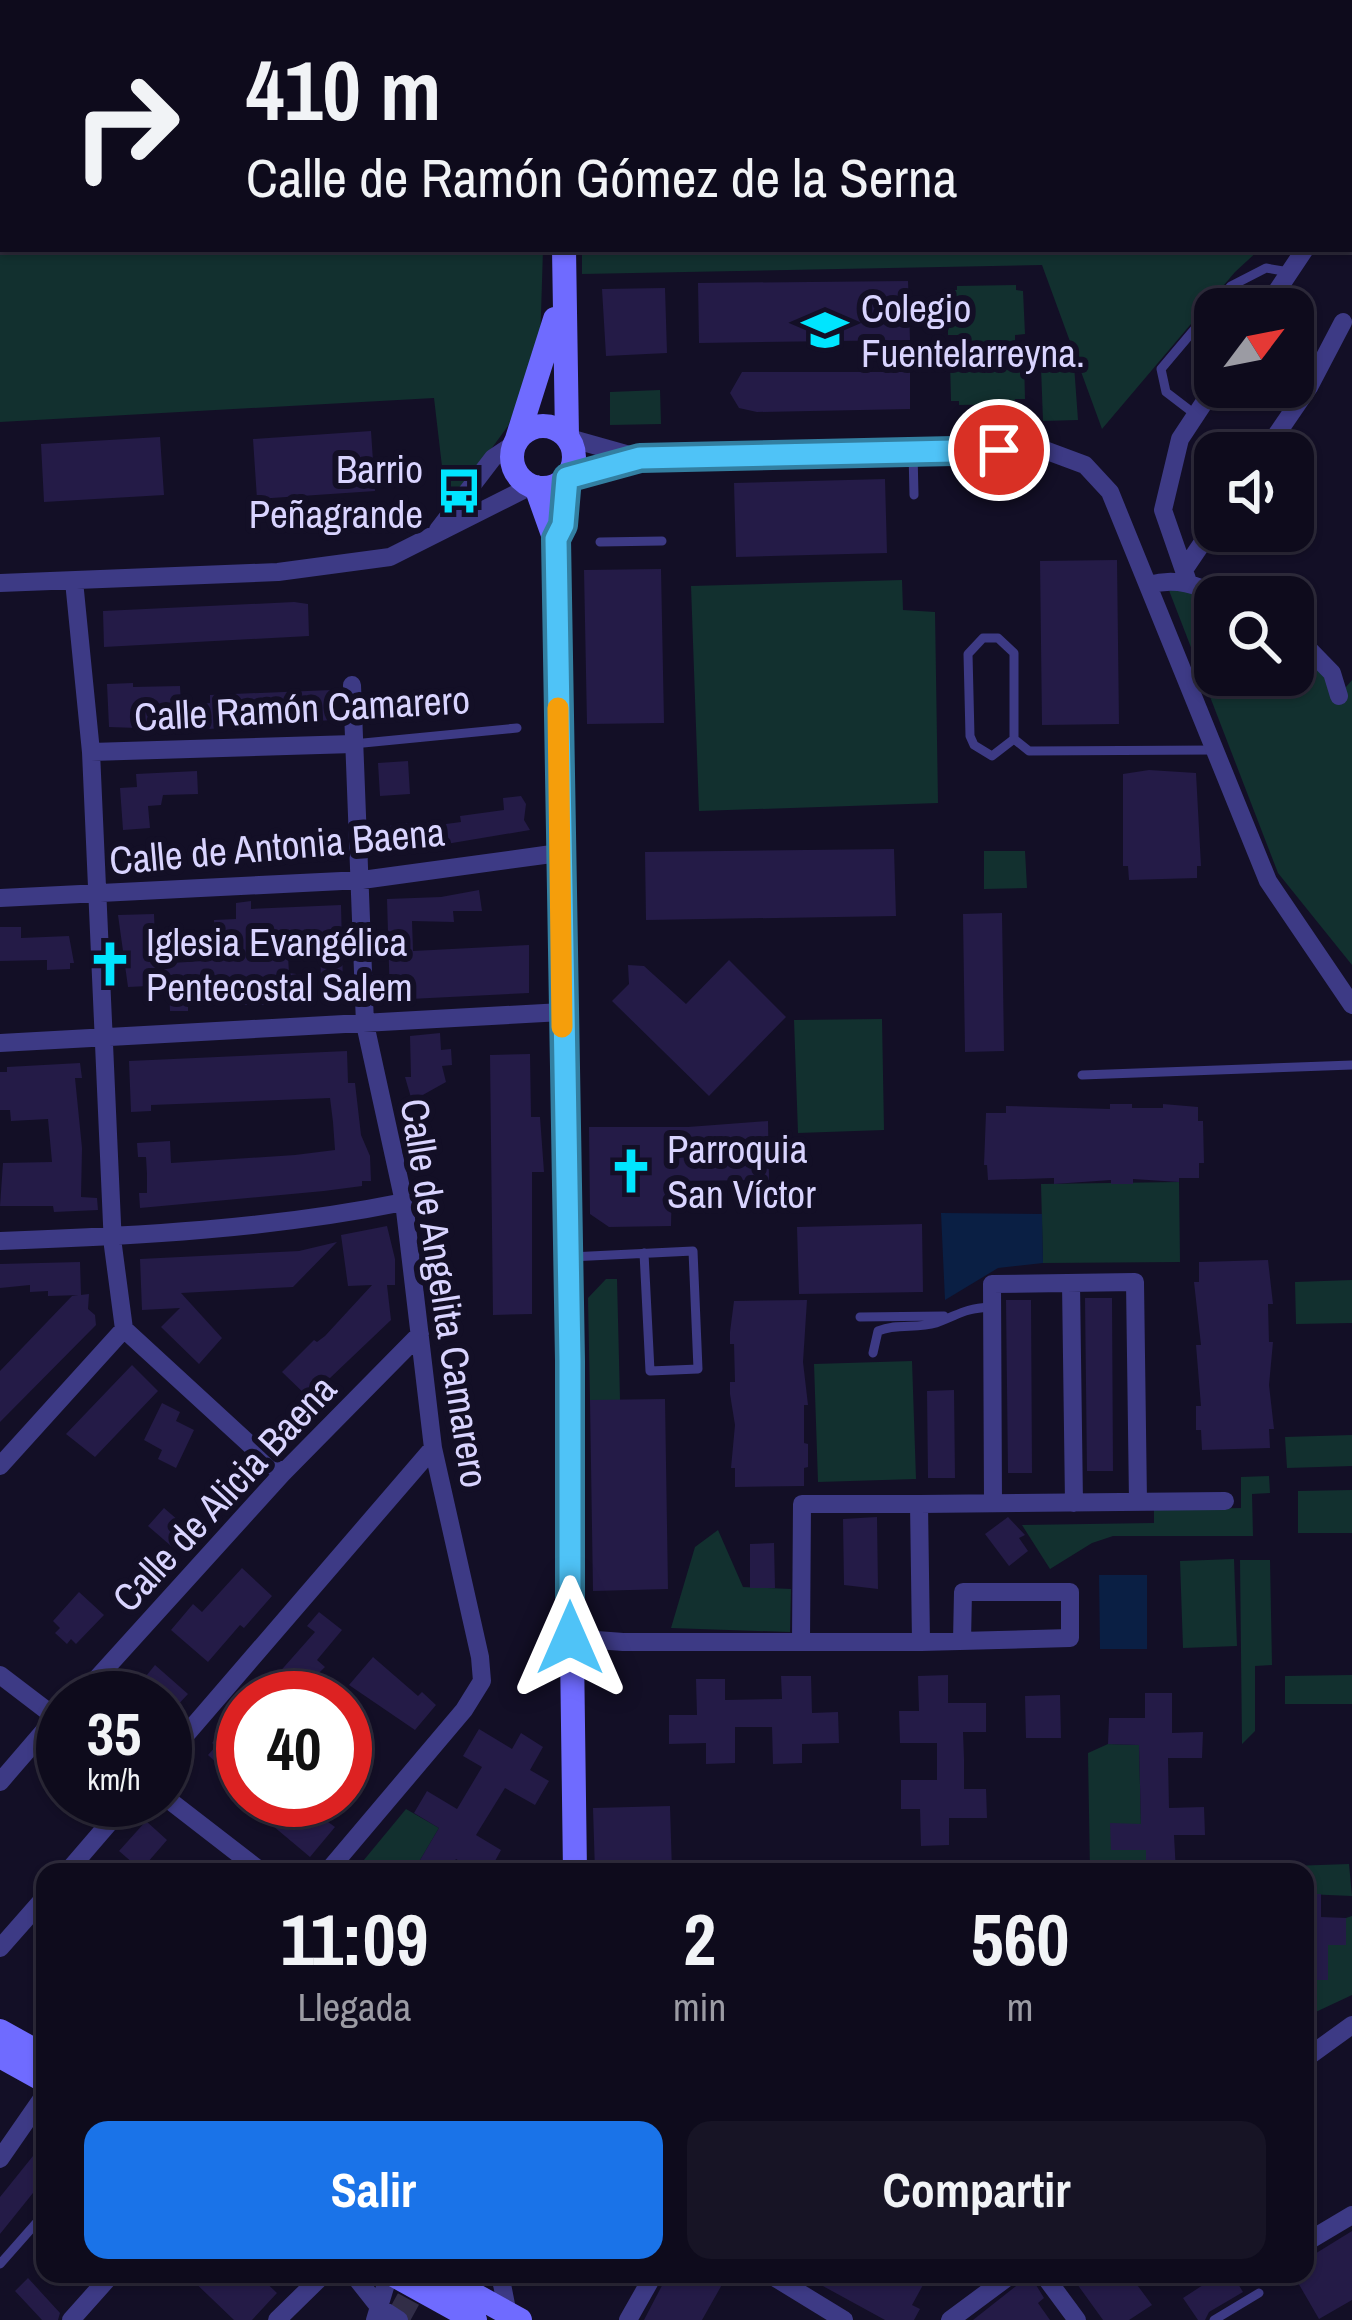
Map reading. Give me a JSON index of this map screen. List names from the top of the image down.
{
  "streets": {
    "street": [
      "Calle Ramón Camarero",
      "Calle de Antonia Baena",
      "Calle de Angelita Camarero",
      "Calle de Alicia Baena"
    ]
  },
  "crossings": [
    ["Calle Ramón Camarero", "Calle de Angelita Camarero"],
    ["Calle de Antonia Baena", "Calle de Angelita Camarero"],
    ["Calle de Angelita Camarero", "Calle de Alicia Baena"]
  ],
  "places": {
    "school or university": ["Colegio Fuentelarreyna."],
    "bus stop": ["Barrio Peñagrande"],
    "church": ["Iglesia Evangélica Pentecostal Salem", "Parroquia San Víctor"]
  },
  "north": "top right",
  "page": {
    "turn": ["410 m", "Calle de Ramón Gómez de la Serna"],
    "speed": "35 km/h",
    "limit": "40",
    "eta": [
      "11:09",
      "Llegada",
      "2",
      "min",
      "560",
      "m"
    ],
    "buttons": ["Salir", "Compartir"]
  }
}
